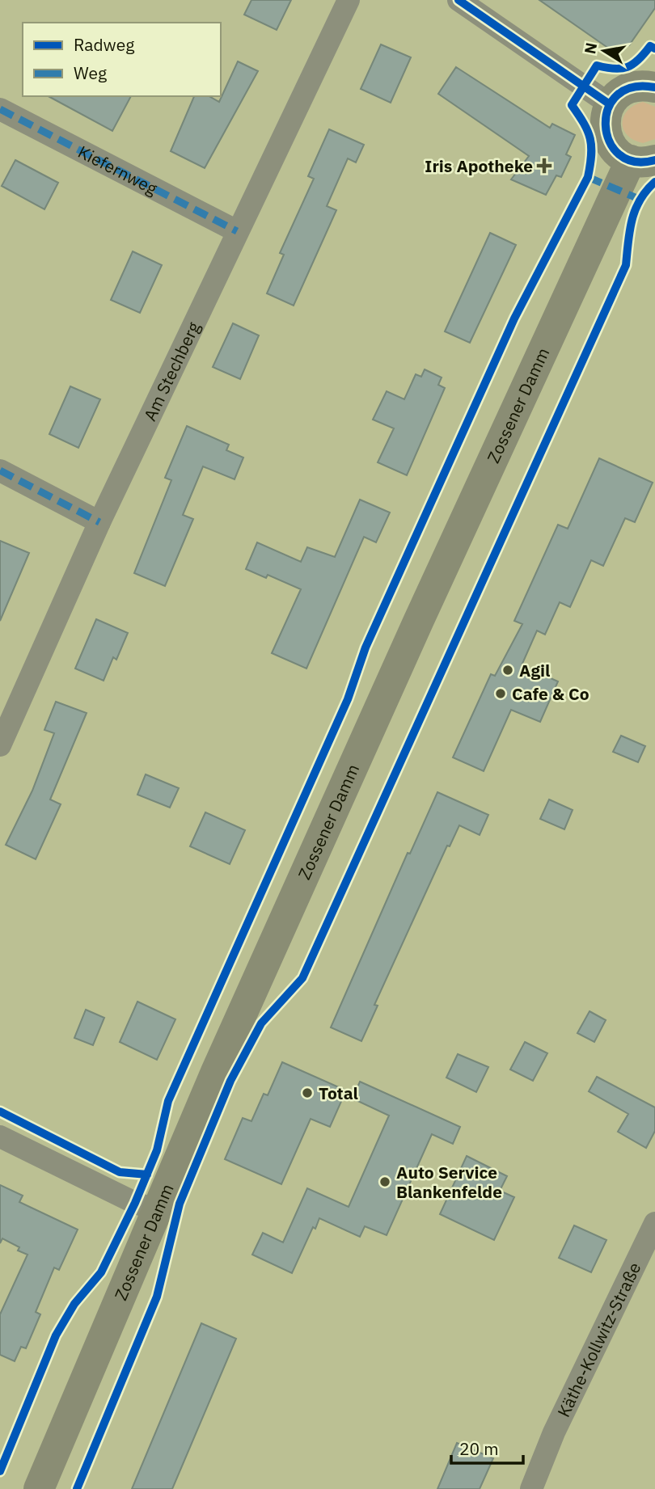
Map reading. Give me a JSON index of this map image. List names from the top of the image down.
{
  "streets": {
    "main road": ["Zossener Damm"],
    "street": ["Kiefernweg", "Am Stechberg", "Käthe-Kollwitz-Straße"]
  },
  "crossings": [
    ["Kiefernweg", "Am Stechberg"]
  ],
  "places": {
    "health": ["Iris Apotheke"],
    "other": [
      "Agil",
      "Cafe & Co",
      "Total",
      "Auto Service Blankenfelde"
    ]
  },
  "legend": ["Radweg", "Weg"],
  "scale_bar": "20 m",
  "north": "left"
}
